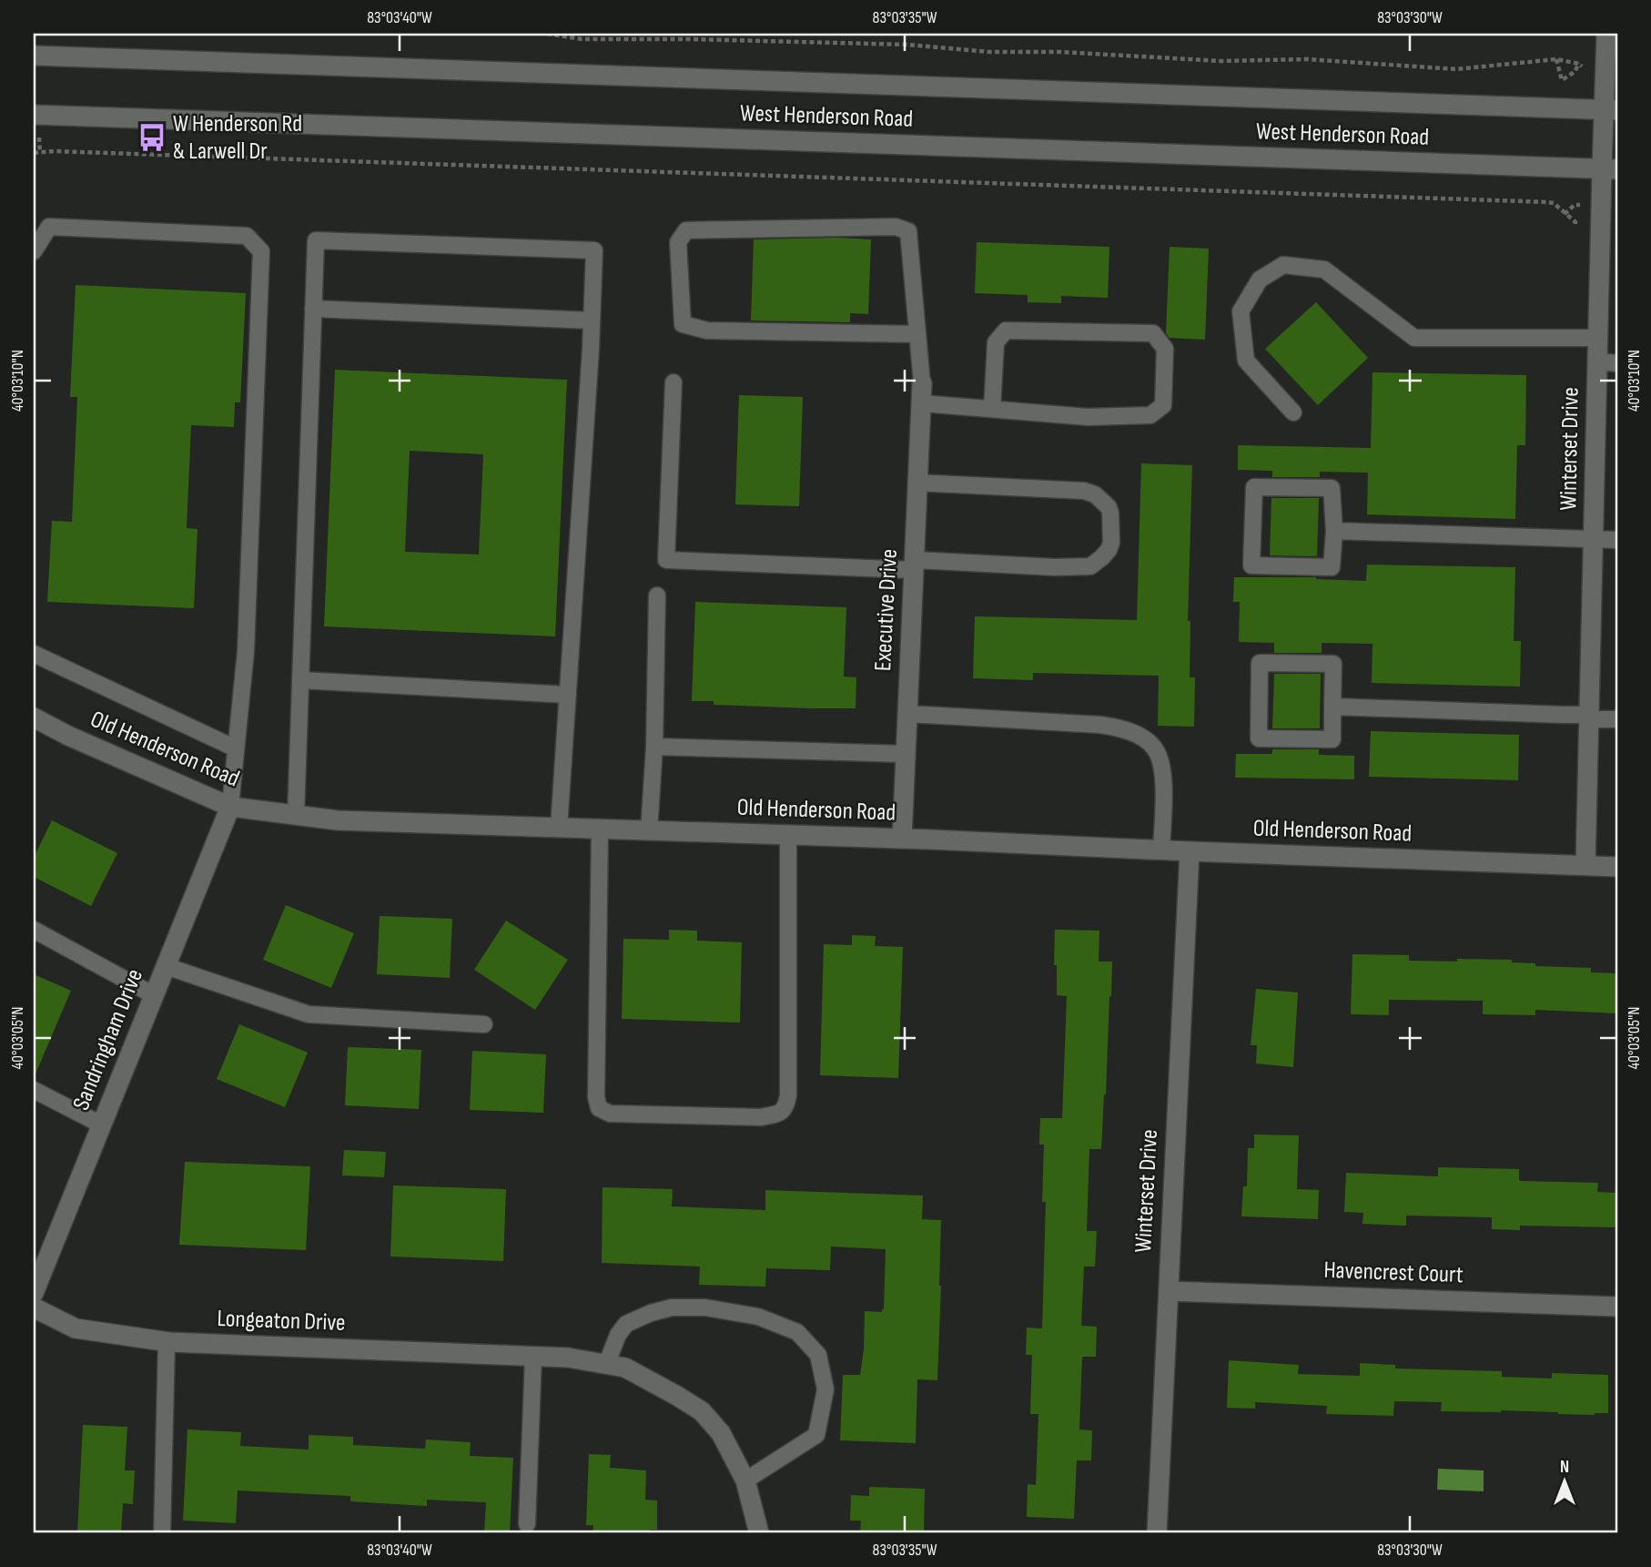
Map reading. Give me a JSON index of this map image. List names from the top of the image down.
{
  "streets": {
    "street": [
      "West Henderson Road",
      "Winterset Drive",
      "Executive Drive",
      "Old Henderson Road",
      "Sandringham Drive",
      "Havencrest Court",
      "Longeaton Drive"
    ]
  },
  "crossings": [
    ["West Henderson Road", "Winterset Drive"],
    ["Winterset Drive", "Old Henderson Road"],
    ["Winterset Drive", "Havencrest Court"],
    ["Executive Drive", "Old Henderson Road"],
    ["Old Henderson Road", "Sandringham Drive"]
  ],
  "places": {
    "bus stop": ["W Henderson Rd & Larwell Dr"]
  },
  "north": "top",
  "coordinates": [
    "83°03'40\"W",
    "83°03'35\"W",
    "83°03'30\"W",
    "40°03'10\"N",
    "40°03'05\"N"
  ]
}
